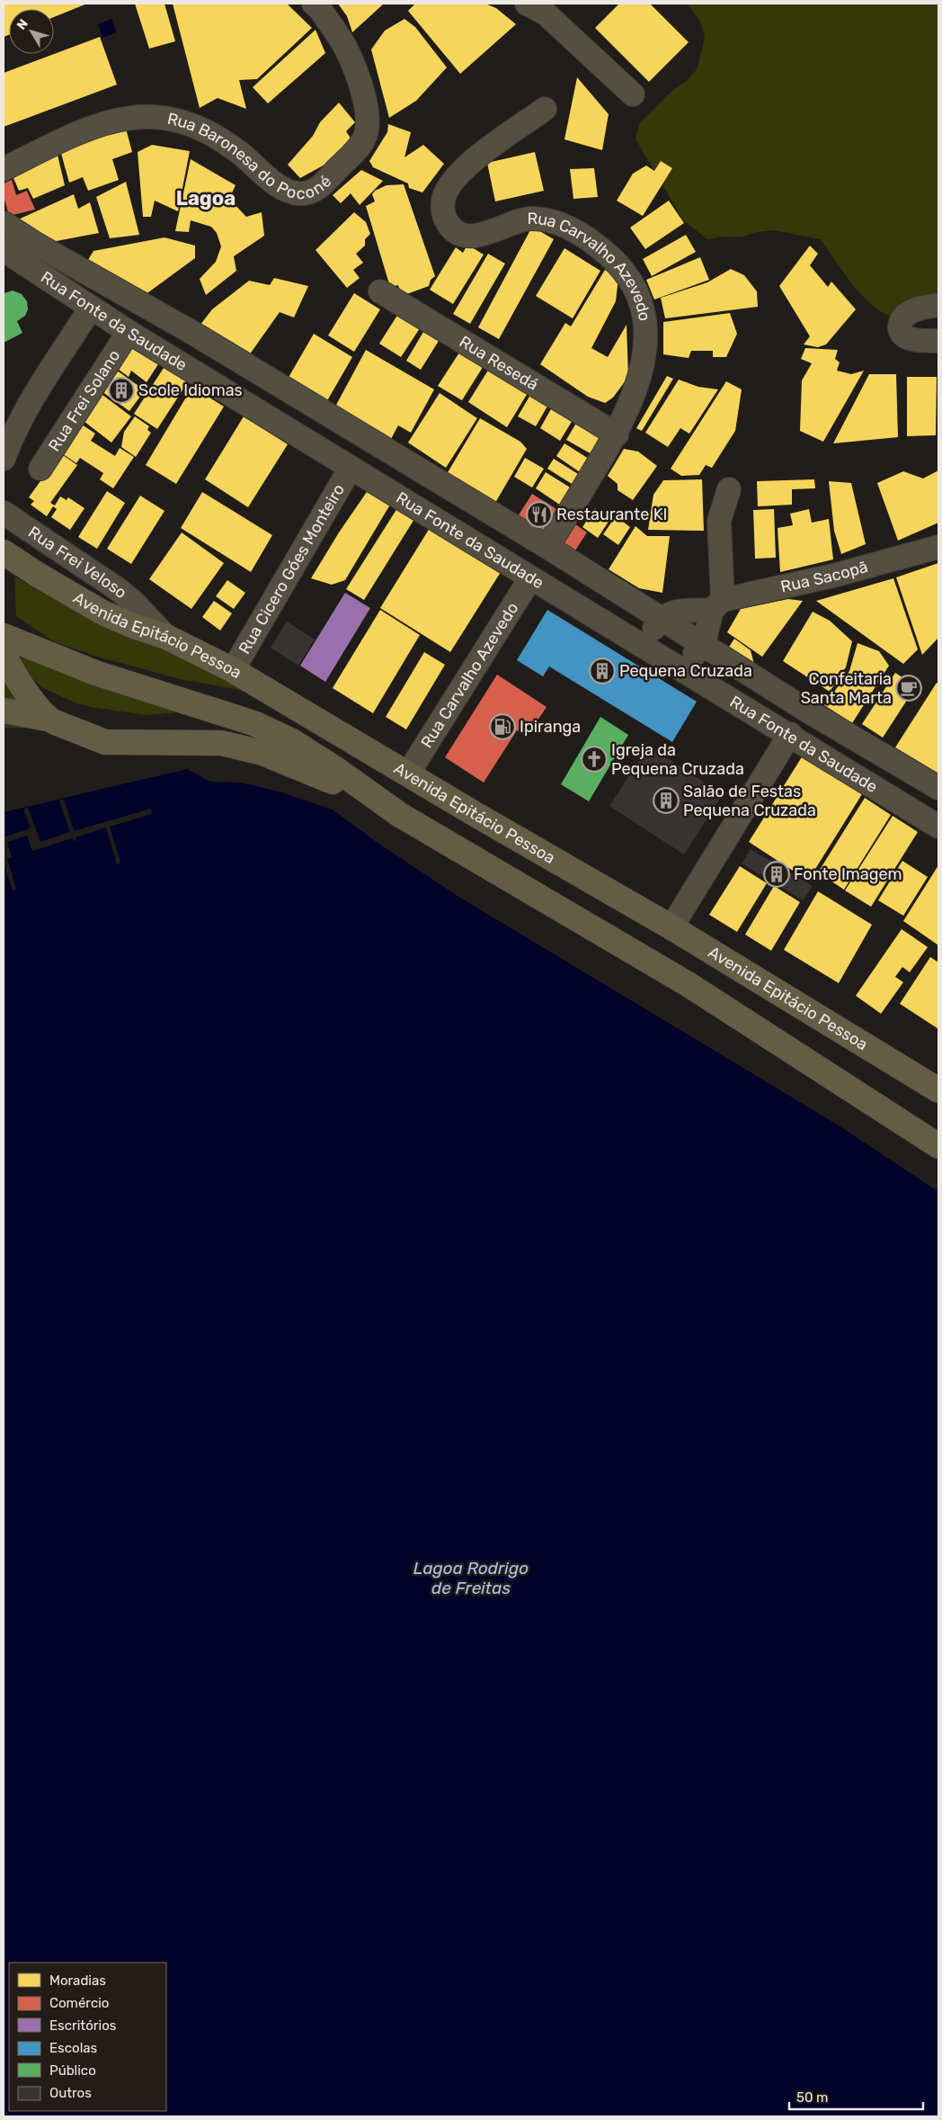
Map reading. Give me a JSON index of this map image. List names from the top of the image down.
{
  "streets": {
    "highway": ["Avenida Epitácio Pessoa"],
    "street": [
      "Rua Baronesa do Poconé",
      "Rua Carvalho Azevedo",
      "Rua Fonte da Saudade",
      "Rua Resedá",
      "Rua Frei Solano",
      "Rua Frei Veloso",
      "Rua Cicero Góes Monteiro",
      "Rua Sacopã"
    ]
  },
  "crossings": [
    ["Rua Carvalho Azevedo", "Rua Fonte da Saudade"],
    ["Rua Carvalho Azevedo", "Rua Resedá"],
    ["Rua Carvalho Azevedo", "Avenida Epitácio Pessoa"],
    ["Rua Fonte da Saudade", "Rua Frei Solano"],
    ["Rua Fonte da Saudade", "Rua Cicero Góes Monteiro"],
    ["Rua Fonte da Saudade", "Rua Sacopã"],
    ["Rua Frei Veloso", "Avenida Epitácio Pessoa"],
    ["Rua Cicero Góes Monteiro", "Avenida Epitácio Pessoa"]
  ],
  "districts": ["Lagoa"],
  "water": ["Lagoa Rodrigo de Freitas"],
  "places": {
    "building": [
      "Scole Idiomas",
      "Pequena Cruzada",
      "Salão de Festas Pequena Cruzada",
      "Fonte Imagem"
    ],
    "restaurant": ["Restaurante KI"],
    "cafe": ["Confeitaria Santa Marta"],
    "fuel station": ["Ipiranga"],
    "church": ["Igreja da Pequena Cruzada"]
  },
  "legend": [
    "Moradias",
    "Comércio",
    "Escritórios",
    "Escolas",
    "Público",
    "Outros"
  ],
  "scale_bar": "50 m",
  "north": "top left"
}
